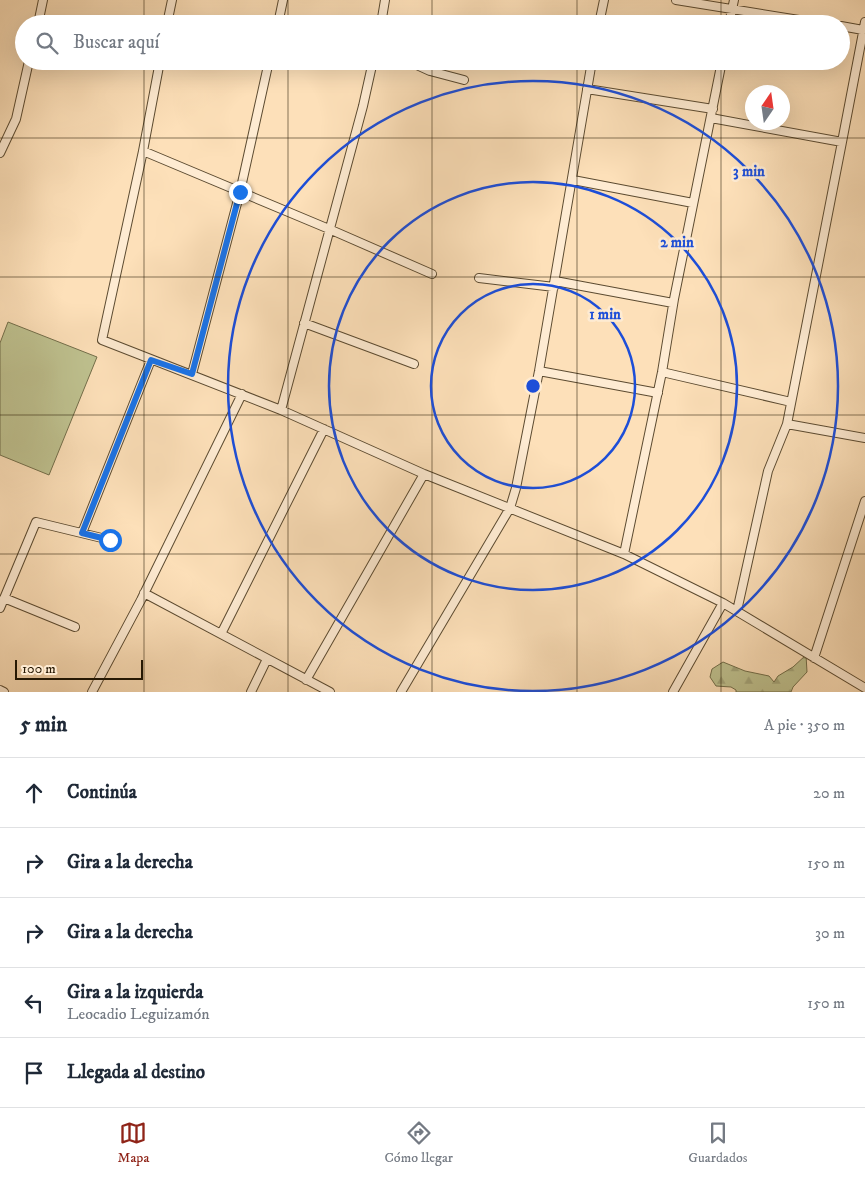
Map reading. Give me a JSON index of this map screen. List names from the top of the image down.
{
  "scale_bar": "100 m",
  "north": "top",
  "page": {
    "search": "Buscar aquí",
    "scale": "100 m",
    "heading": ["5 min", "A pie · 350 m"],
    "list": [
      ["Continúa", "20 m"],
      ["Gira a la derecha", "150 m"],
      ["Gira a la derecha", "30 m"],
      ["Gira a la izquierda", "Leocadio Leguizamón", "150 m"],
      "Llegada al destino"
    ],
    "nav": ["Mapa", "Cómo llegar", "Guardados"]
  },
  "rings": ["3 min", "2 min", "1 min"]
}
